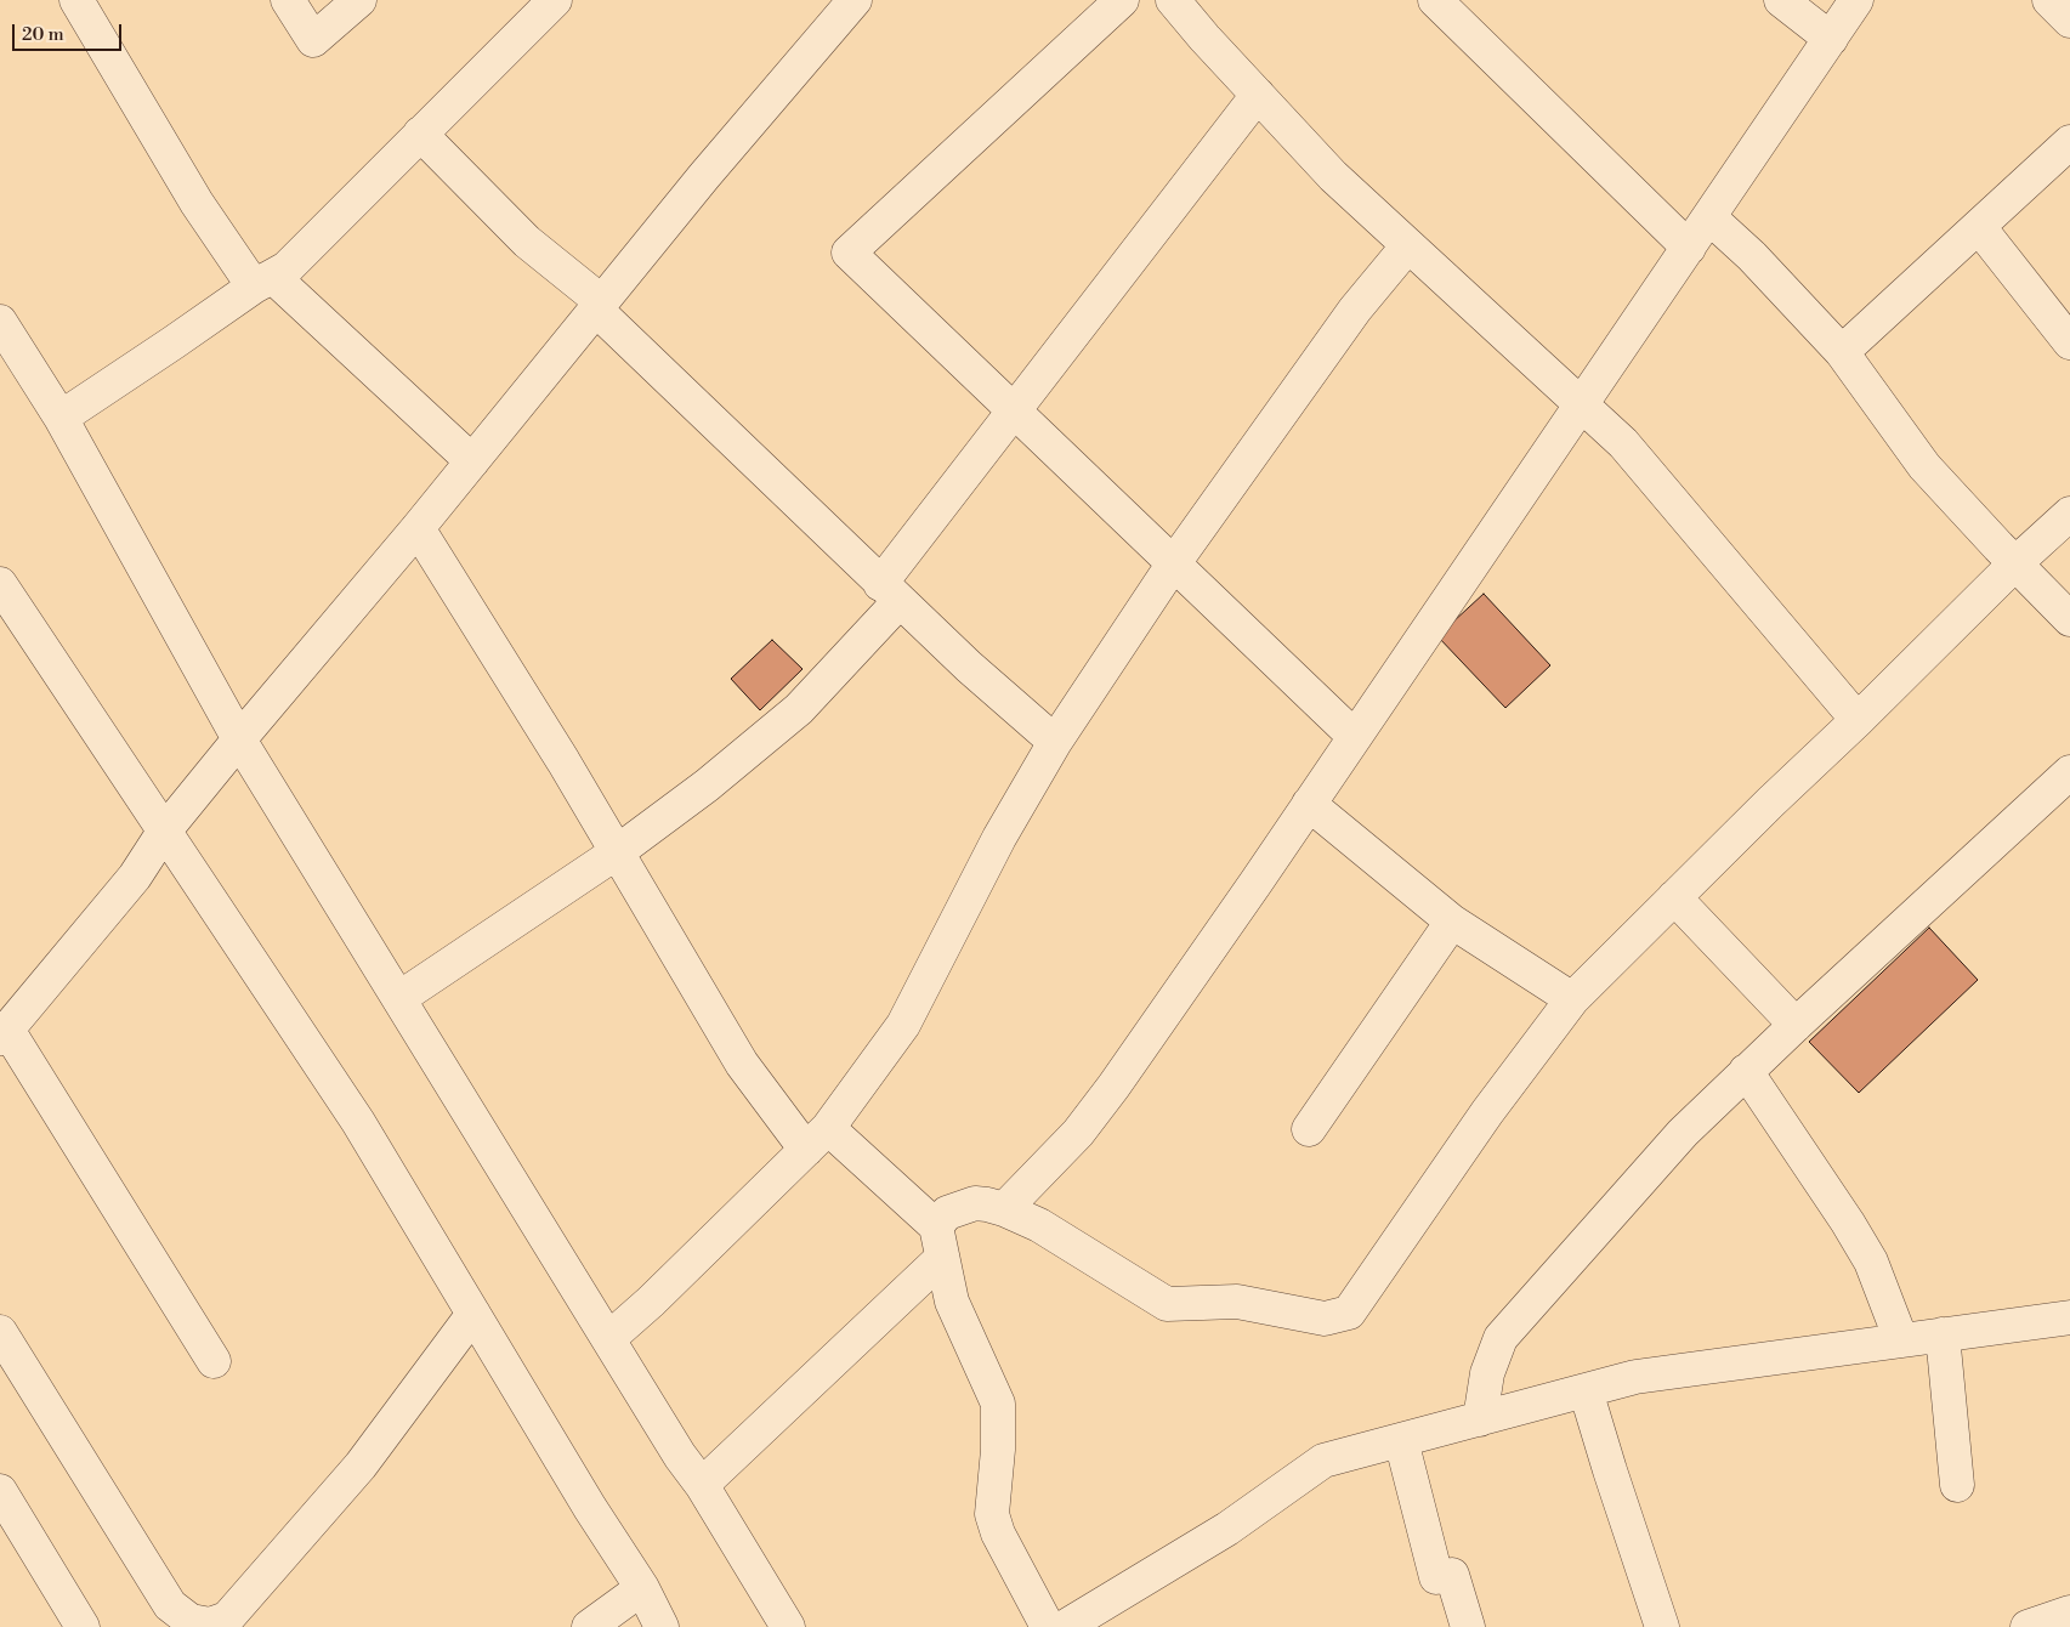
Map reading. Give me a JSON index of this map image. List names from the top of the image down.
{
  "scale_bar": "20 m"
}
